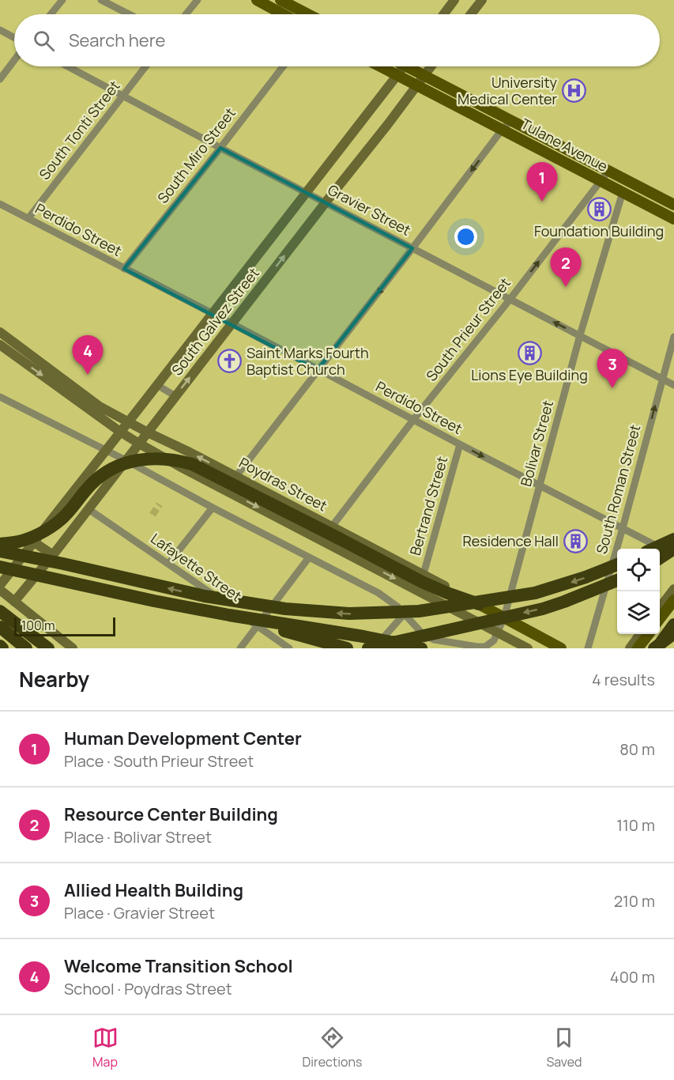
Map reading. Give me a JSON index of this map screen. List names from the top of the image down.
{
  "streets": {
    "main road": ["Tulane Avenue", "Poydras Street"],
    "street": [
      "South Tonti Street",
      "South Miro Street",
      "Gravier Street",
      "Perdido Street",
      "South Galvez Street",
      "South Prieur Street",
      "Bolivar Street",
      "South Roman Street",
      "Bertrand Street",
      "Lafayette Street"
    ]
  },
  "crossings": [
    ["South Tonti Street", "Gravier Street"],
    ["South Tonti Street", "Perdido Street"],
    ["Tulane Avenue", "South Galvez Street"],
    ["Tulane Avenue", "South Prieur Street"],
    ["Tulane Avenue", "Bolivar Street"],
    ["South Miro Street", "Gravier Street"],
    ["South Miro Street", "Perdido Street"],
    ["Gravier Street", "South Galvez Street"],
    ["Gravier Street", "South Prieur Street"],
    ["Gravier Street", "Bolivar Street"],
    ["Gravier Street", "South Roman Street"],
    ["Perdido Street", "South Galvez Street"],
    ["Perdido Street", "South Prieur Street"],
    ["Perdido Street", "Bolivar Street"],
    ["Perdido Street", "South Roman Street"],
    ["Perdido Street", "Bertrand Street"],
    ["South Galvez Street", "Poydras Street"],
    ["South Galvez Street", "Lafayette Street"],
    ["South Prieur Street", "Poydras Street"],
    ["Bolivar Street", "Poydras Street"],
    ["Poydras Street", "Bertrand Street"]
  ],
  "one_way": ["South Roman Street"],
  "places": {
    "hospital": ["University Medical Center"],
    "building": ["Foundation Building", "Lions Eye Building", "Residence Hall"],
    "church": ["Saint Marks Fourth Baptist Church"]
  },
  "scale_bar": "100 m",
  "page": {
    "search": "Search here",
    "pins": [
      "1",
      "2",
      "4",
      "3"
    ],
    "scale": "100 m",
    "heading": ["Nearby", "4 results"],
    "list": [
      {
        "mark": "1",
        "name": "Human Development Center",
        "note": "Place · South Prieur Street",
        "value": "80 m"
      },
      {
        "mark": "2",
        "name": "Resource Center Building",
        "note": "Place · Bolivar Street",
        "value": "110 m"
      },
      {
        "mark": "3",
        "name": "Allied Health Building",
        "note": "Place · Gravier Street",
        "value": "210 m"
      },
      {
        "mark": "4",
        "name": "Welcome Transition School",
        "note": "School · Poydras Street",
        "value": "400 m"
      }
    ],
    "nav": ["Map", "Directions", "Saved"]
  }
}
